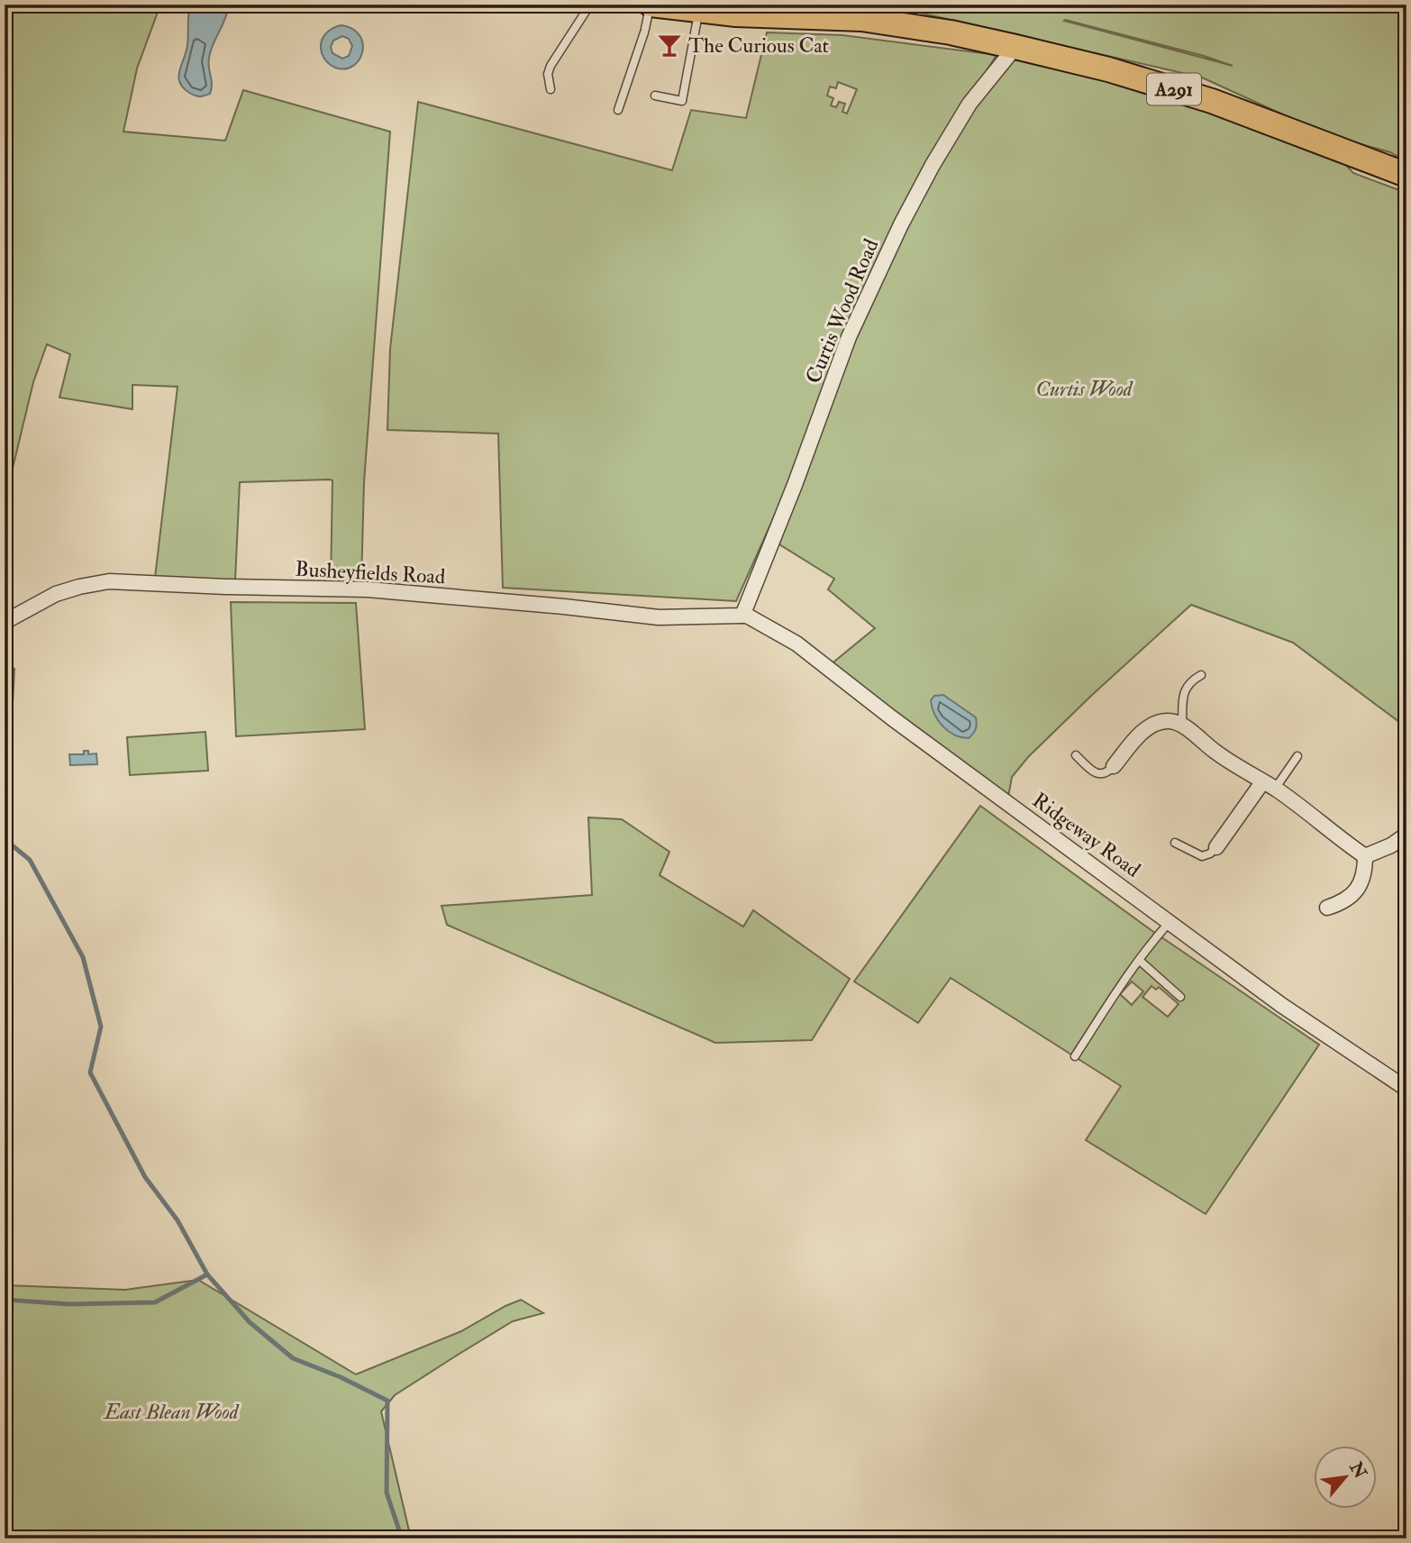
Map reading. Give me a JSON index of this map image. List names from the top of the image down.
{
  "streets": {
    "main road": ["A291"],
    "street": ["Curtis Wood Road", "Busheyfields Road", "Ridgeway Road"]
  },
  "crossings": [
    ["A291", "Curtis Wood Road"],
    ["Curtis Wood Road", "Busheyfields Road"],
    ["Curtis Wood Road", "Ridgeway Road"],
    ["Busheyfields Road", "Ridgeway Road"]
  ],
  "parks": ["Curtis Wood", "East Blean Wood"],
  "places": {
    "bar": ["The Curious Cat"]
  },
  "north": "top right"
}
